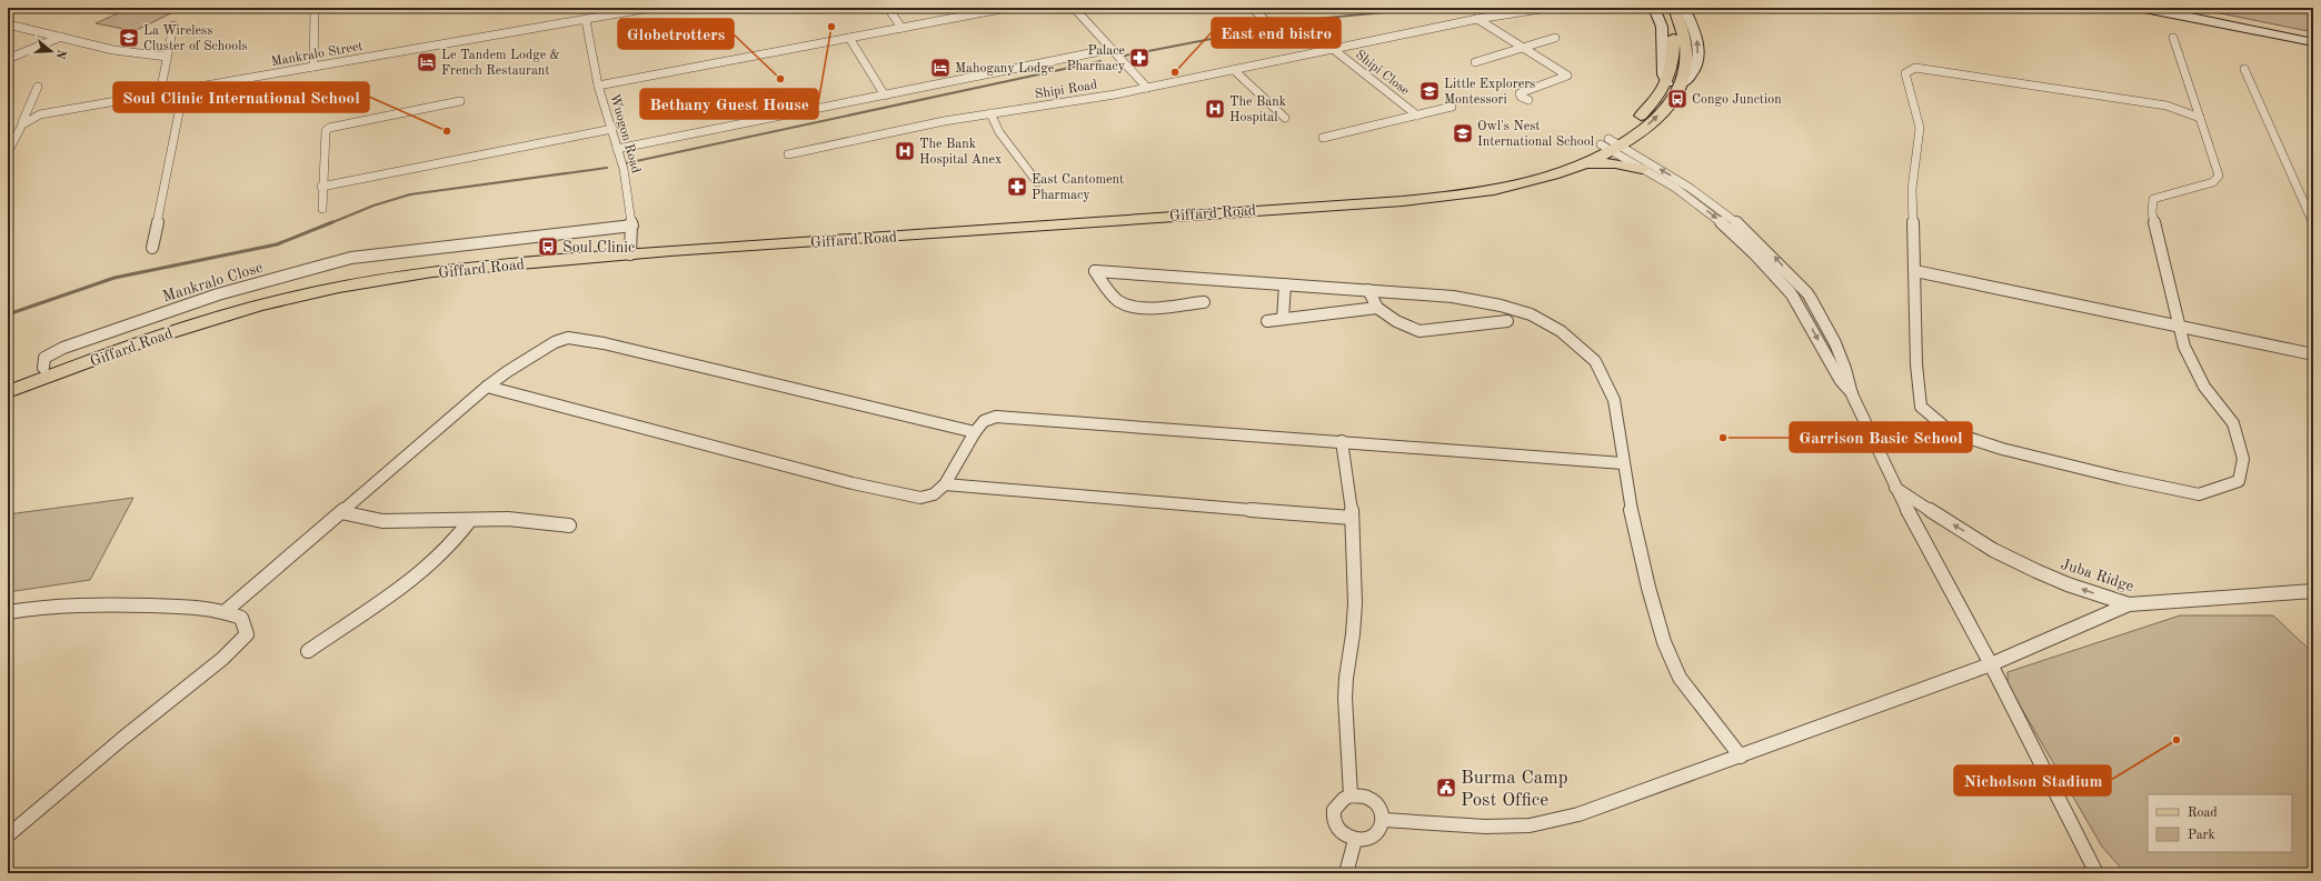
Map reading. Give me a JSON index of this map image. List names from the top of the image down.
{
  "streets": {
    "main road": ["Giffard Road"],
    "street": [
      "Mankralo Street",
      "Shipi Close",
      "Shipi Road",
      "Wuogon Road",
      "Mankralo Close",
      "Juba Ridge"
    ]
  },
  "crossings": [
    ["Mankralo Street", "Wuogon Road"],
    ["Shipi Close", "Shipi Road"],
    ["Wuogon Road", "Giffard Road"],
    ["Wuogon Road", "Mankralo Close"],
    ["Giffard Road", "Mankralo Close"]
  ],
  "one_way": ["Juba Ridge"],
  "places": {
    "other": [
      "Bethany Guest House",
      "East end bistro",
      "Globetrotters",
      "Soul Clinic International School",
      "Garrison Basic School",
      "Nicholson Stadium"
    ],
    "school or university": ["La Wireless Cluster of Schools", "Little Explorers Montessori", "Owl's Nest International School"],
    "pharmacy": ["Palace Pharmacy", "East Cantoment Pharmacy"],
    "hotel": ["Le Tandem Lodge & French Restaurant", "Mahogany Lodge"],
    "bus stop": ["Congo Junction", "Soul Clinic"],
    "hospital": ["The Bank Hospital", "The Bank Hospital Anex"],
    "public building": ["Burma Camp Post Office"]
  },
  "legend": ["Road", "Park"],
  "north": "right"
}
